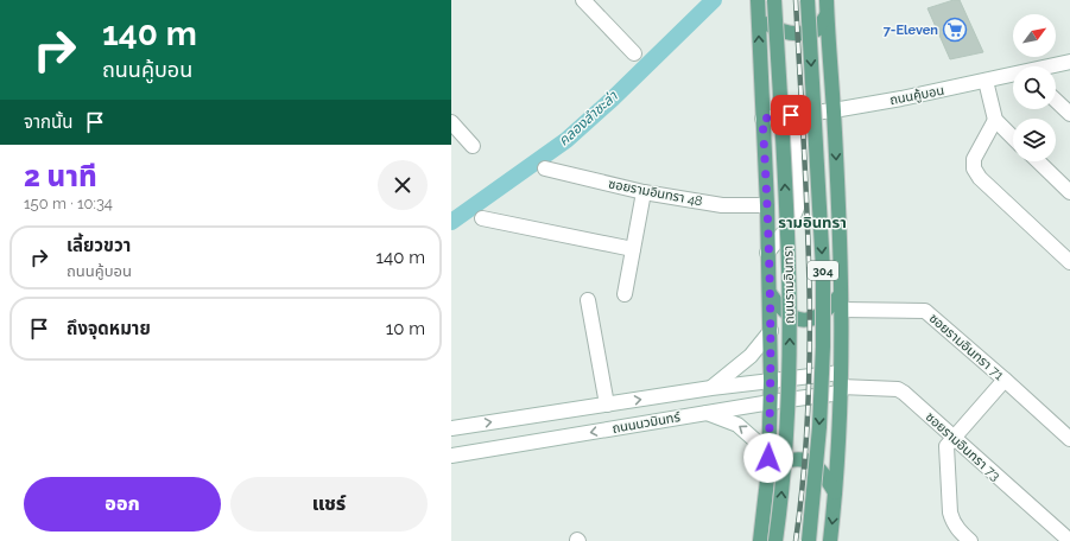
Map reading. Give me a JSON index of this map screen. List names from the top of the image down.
{
  "streets": {
    "main road": ["304", "ถนนรามอินทรา"],
    "street": [
      "ถนนคู้บอน",
      "ซอยรามอินทรา 48",
      "ซอยรามอินทรา 71",
      "ถนนนวมินทร์",
      "ซอยรามอินทรา 73"
    ]
  },
  "crossings": [
    ["ถนนคู้บอน", "304"],
    ["ถนนคู้บอน", "ถนนรามอินทรา"],
    ["ซอยรามอินทรา 48", "ถนนรามอินทรา"],
    ["304", "ซอยรามอินทรา 71"],
    ["304", "ถนนนวมินทร์"],
    ["304", "ซอยรามอินทรา 73"],
    ["ถนนรามอินทรา", "ถนนนวมินทร์"],
    ["ถนนนวมินทร์", "ซอยรามอินทรา 73"]
  ],
  "districts": ["รามอินทรา"],
  "water": ["คลองลำชะล่า"],
  "places": {
    "supermarket": ["7-Eleven"]
  },
  "north": "top right",
  "page": {
    "turn": ["140 m", "ถนนคู้บอน"],
    "then": "จากนั้น",
    "heading": ["2 นาที", "150 m · 10:34"],
    "list": [
      {
        "name": "เลี้ยวขวา",
        "note": "ถนนคู้บอน",
        "value": "140 m"
      },
      {
        "name": "ถึงจุดหมาย",
        "value": "10 m"
      }
    ],
    "buttons": ["ออก", "แชร์"]
  }
}
